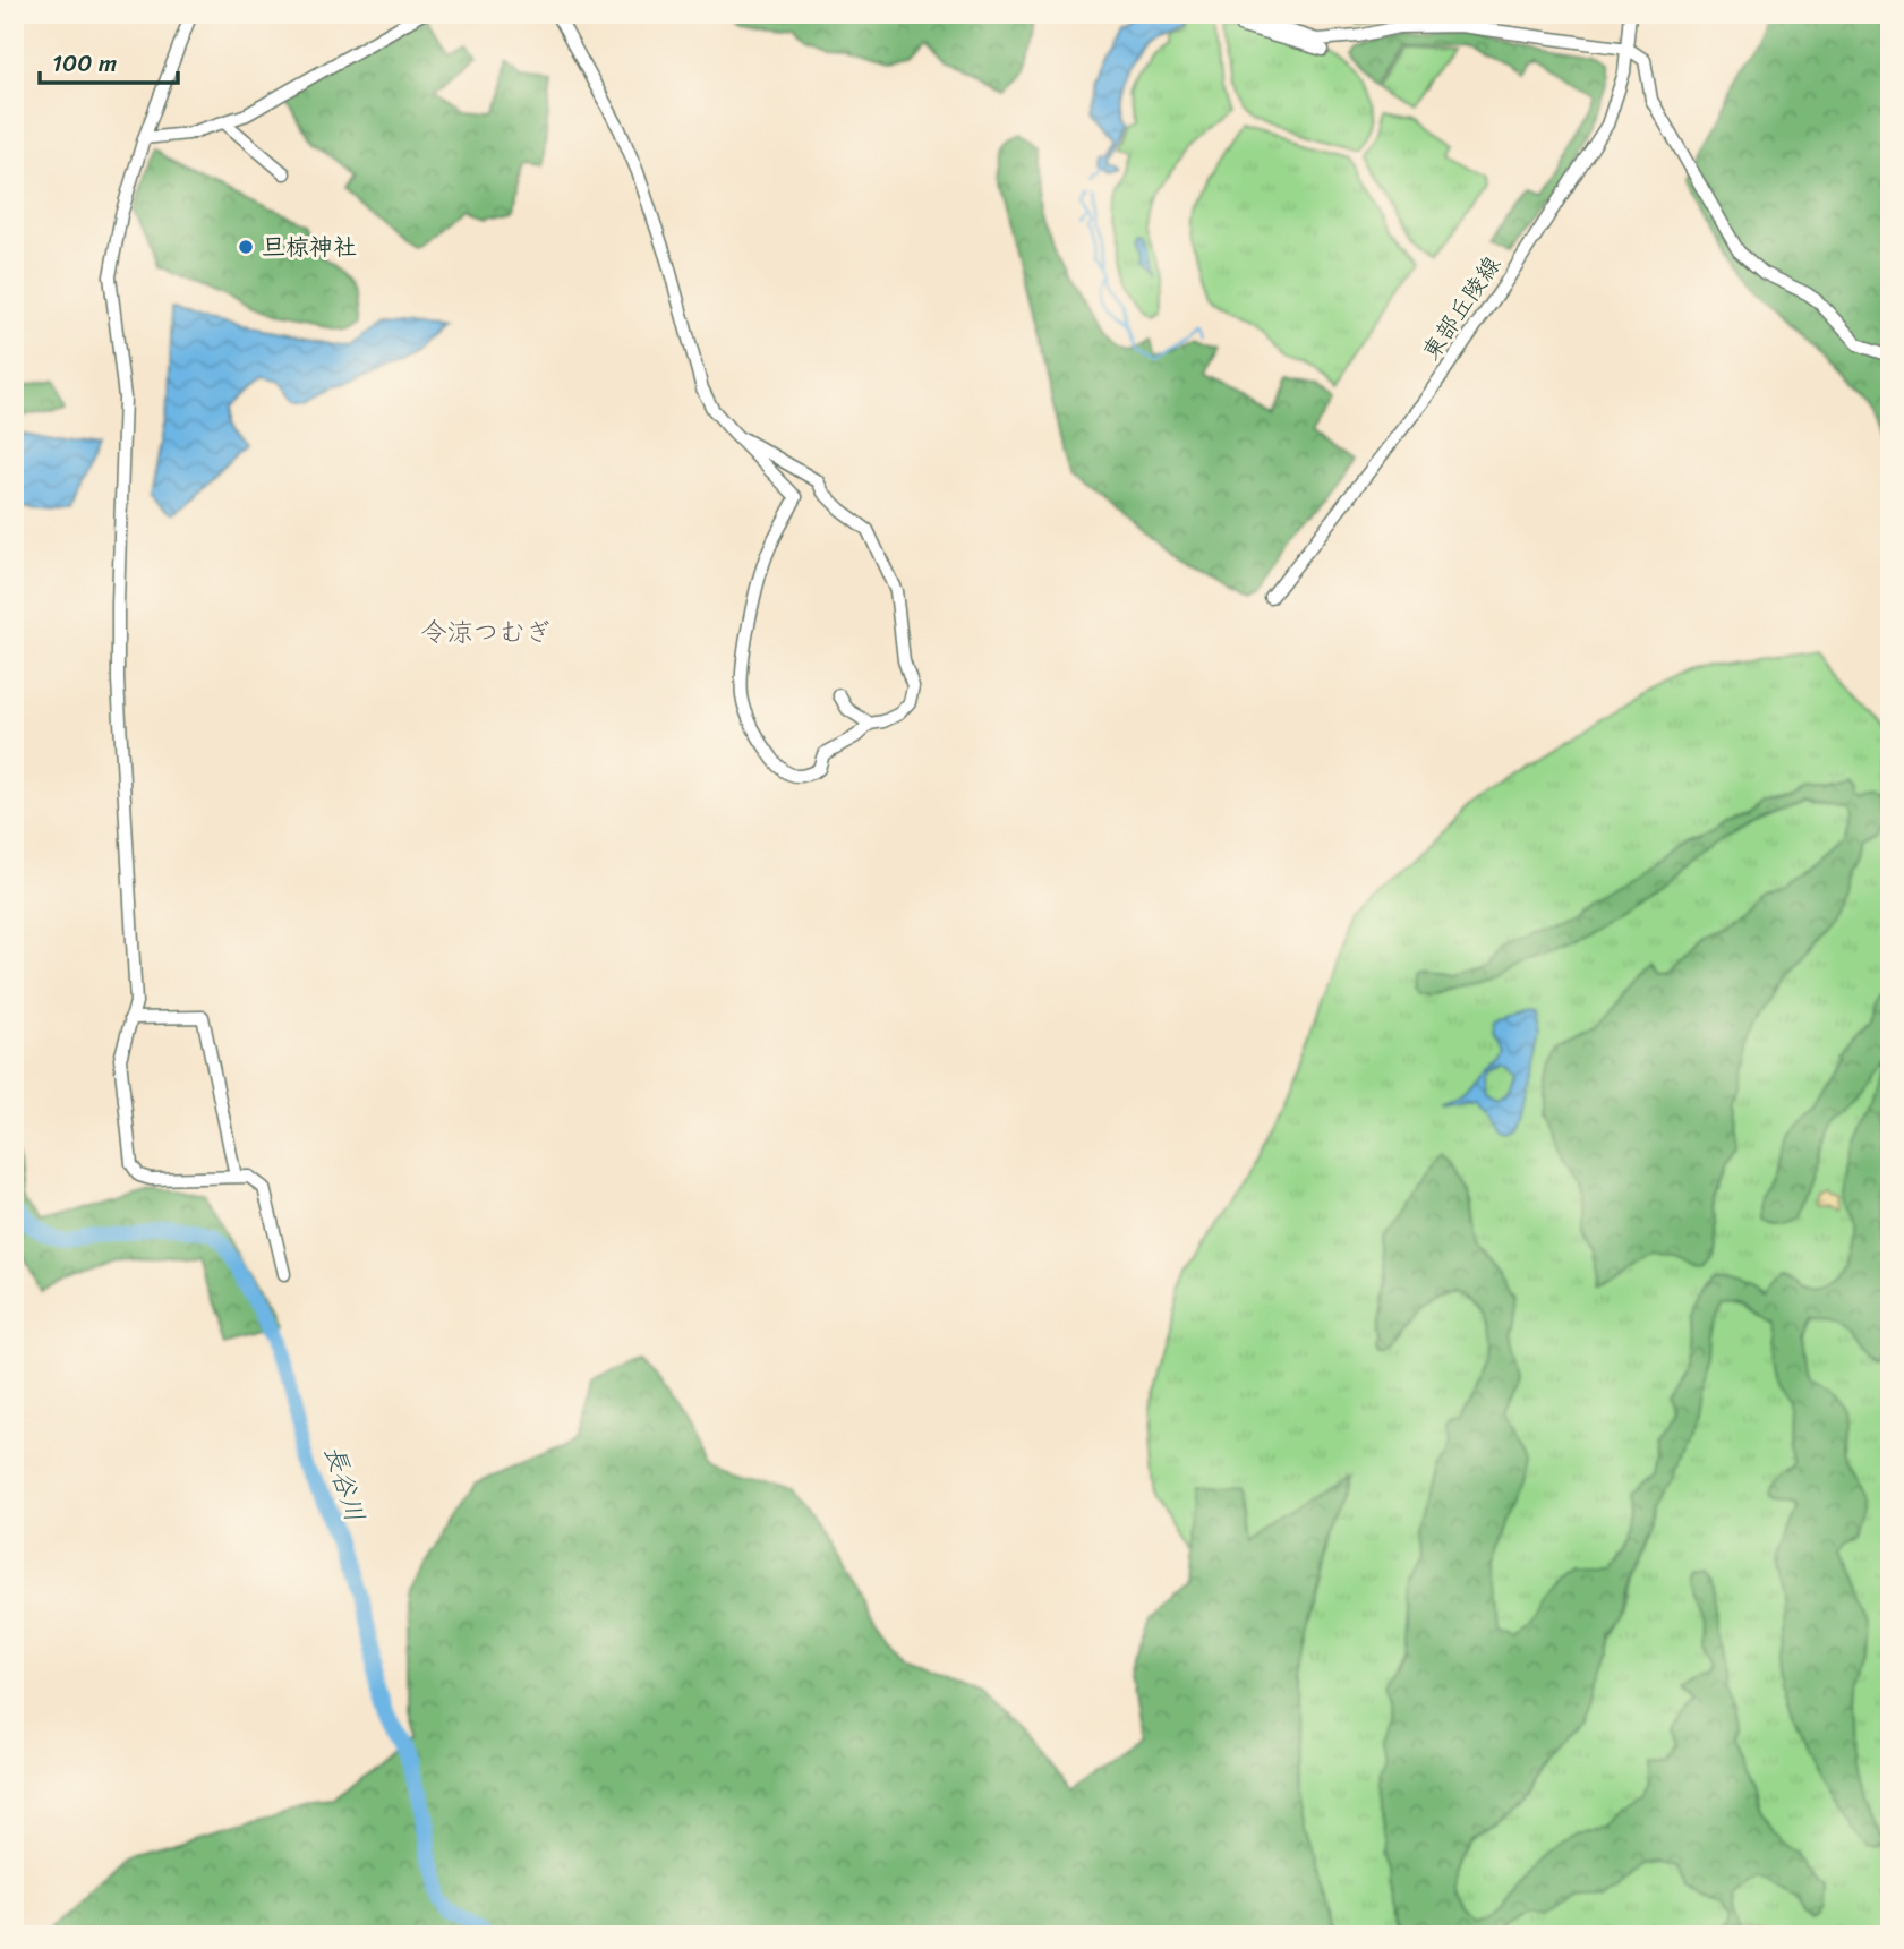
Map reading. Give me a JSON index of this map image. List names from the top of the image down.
{
  "streets": {
    "street": ["東部丘陵線"]
  },
  "districts": ["令涼つむぎ"],
  "water": ["長谷川"],
  "places": ["旦椋神社"],
  "scale_bar": "100 m"
}
